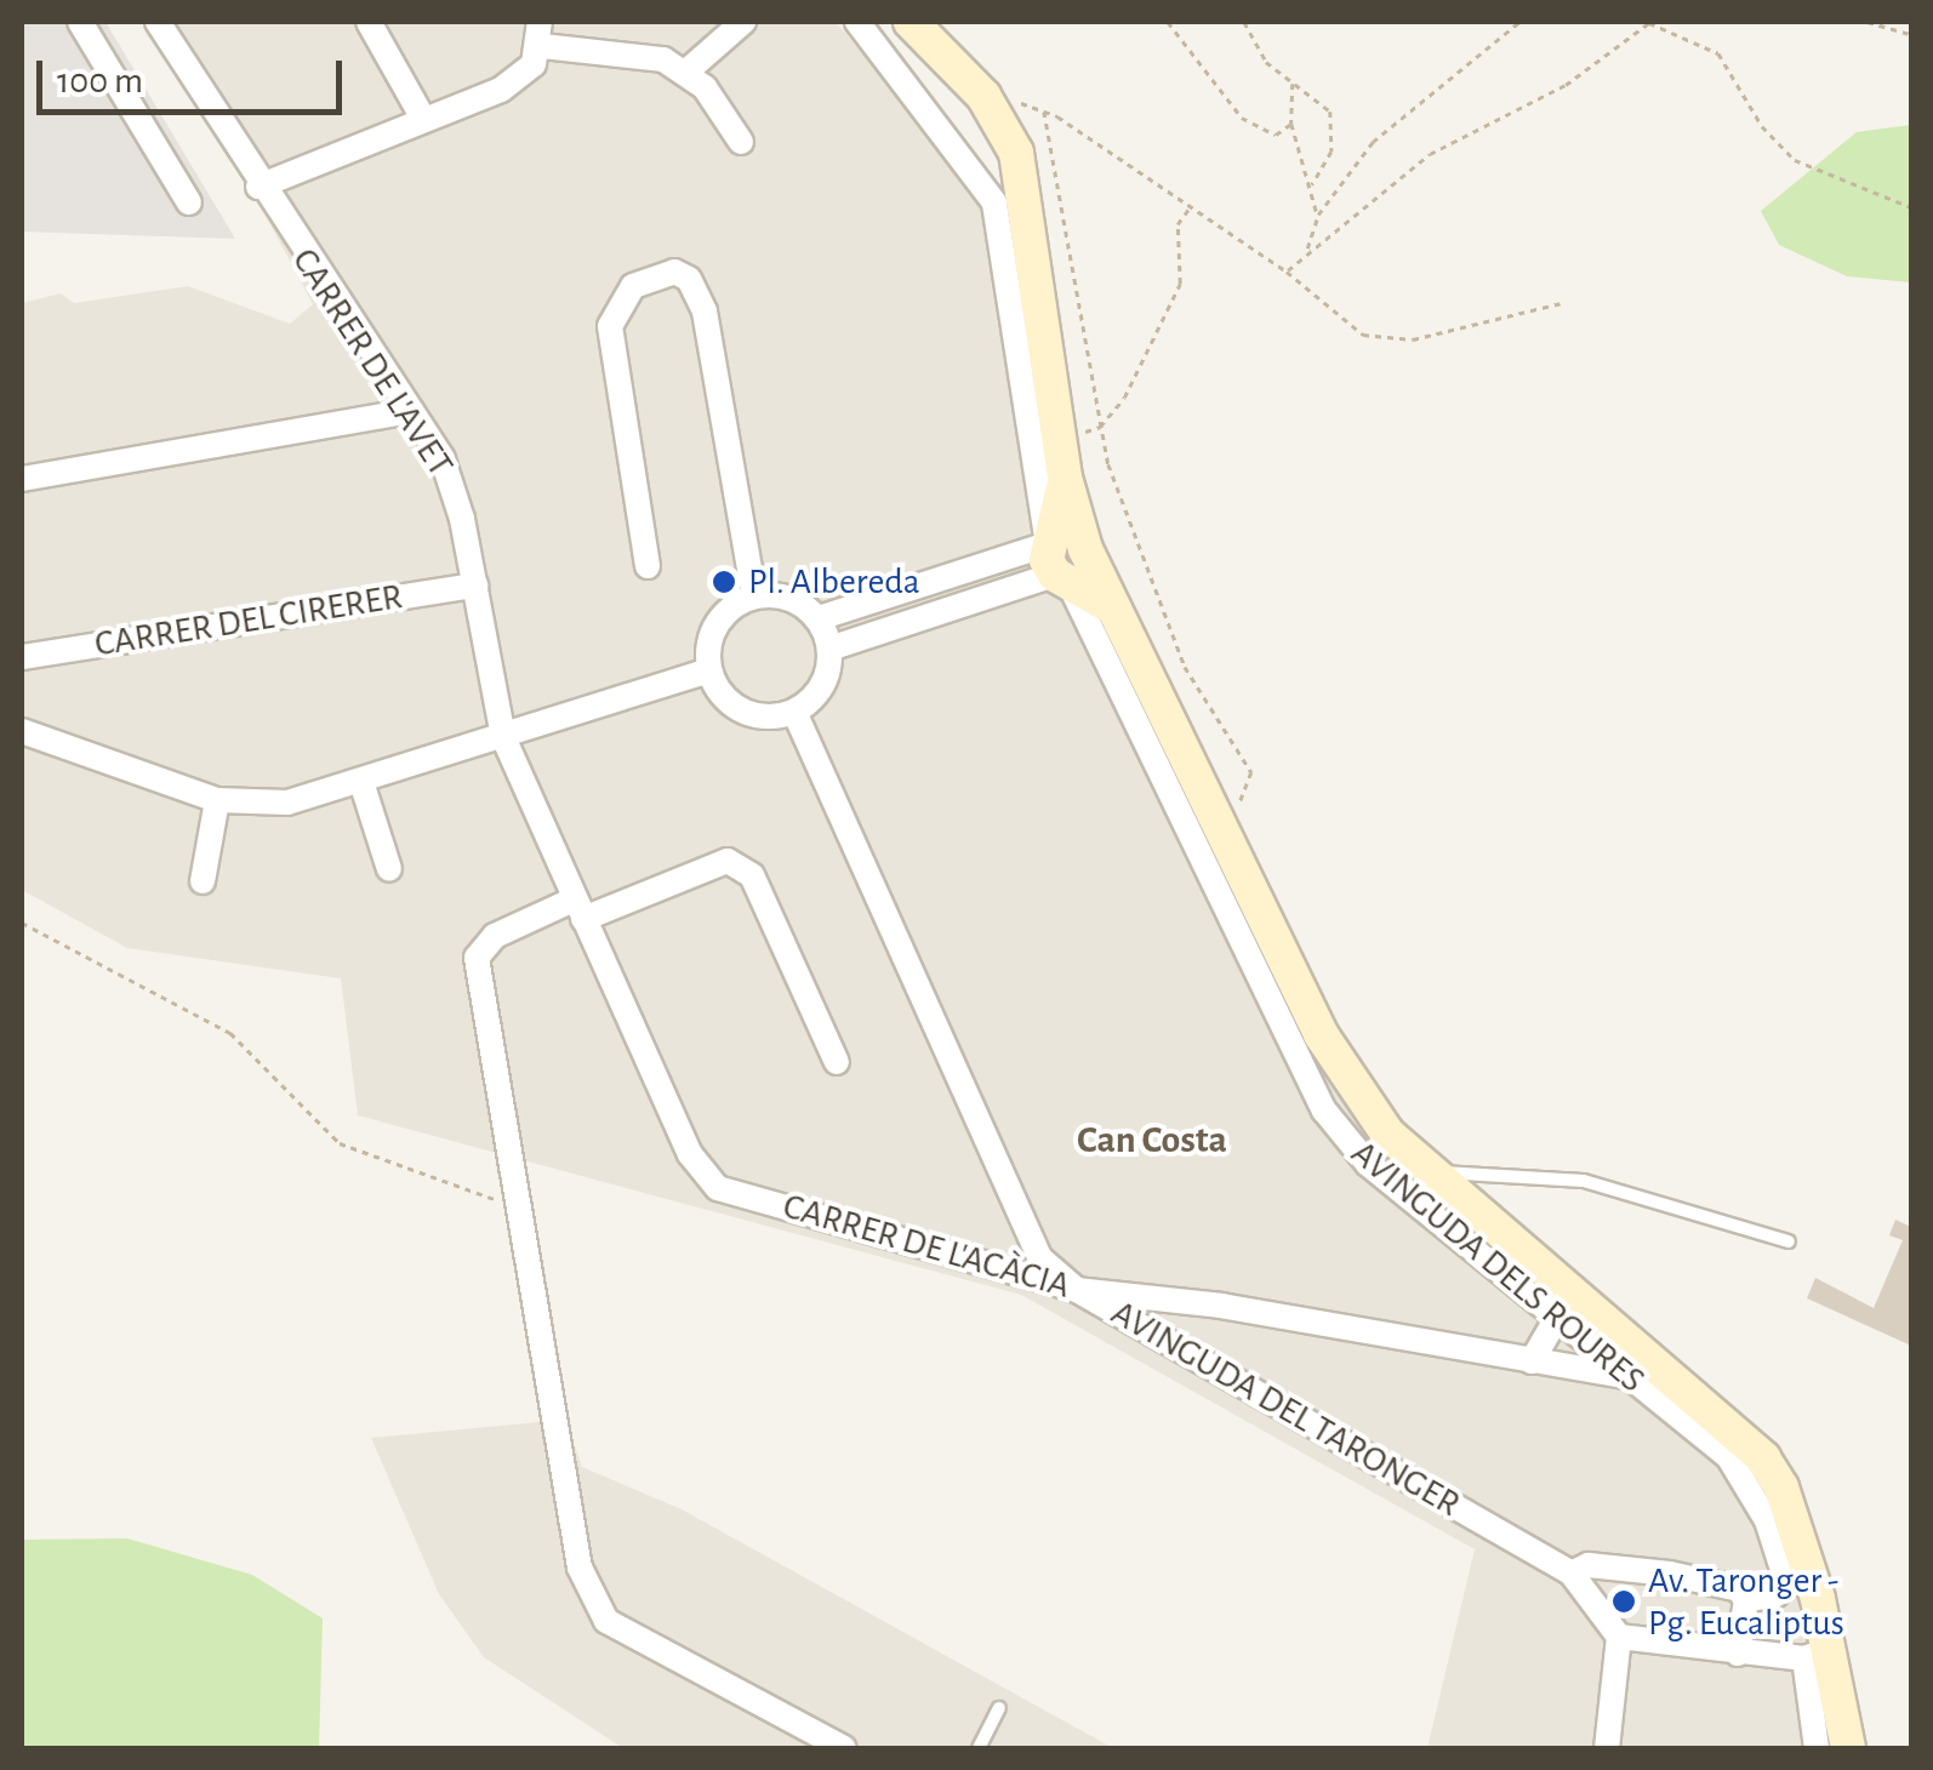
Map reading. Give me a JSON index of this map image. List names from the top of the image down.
{
  "streets": {
    "street": [
      "CARRER DE L'AVET",
      "CARRER DEL CIRERER",
      "CARRER DE L'ACÀCIA",
      "AVINGUDA DELS ROURES",
      "AVINGUDA DEL TARONGER"
    ]
  },
  "crossings": [
    ["CARRER DE L'AVET", "CARRER DEL CIRERER"],
    ["CARRER DE L'AVET", "CARRER DE L'ACÀCIA"],
    ["CARRER DE L'ACÀCIA", "AVINGUDA DELS ROURES"],
    ["CARRER DE L'ACÀCIA", "AVINGUDA DEL TARONGER"]
  ],
  "districts": ["Can Costa"],
  "places": ["Pl. Albereda", "Av. Taronger - Pg. Eucaliptus"],
  "scale_bar": "100 m"
}
